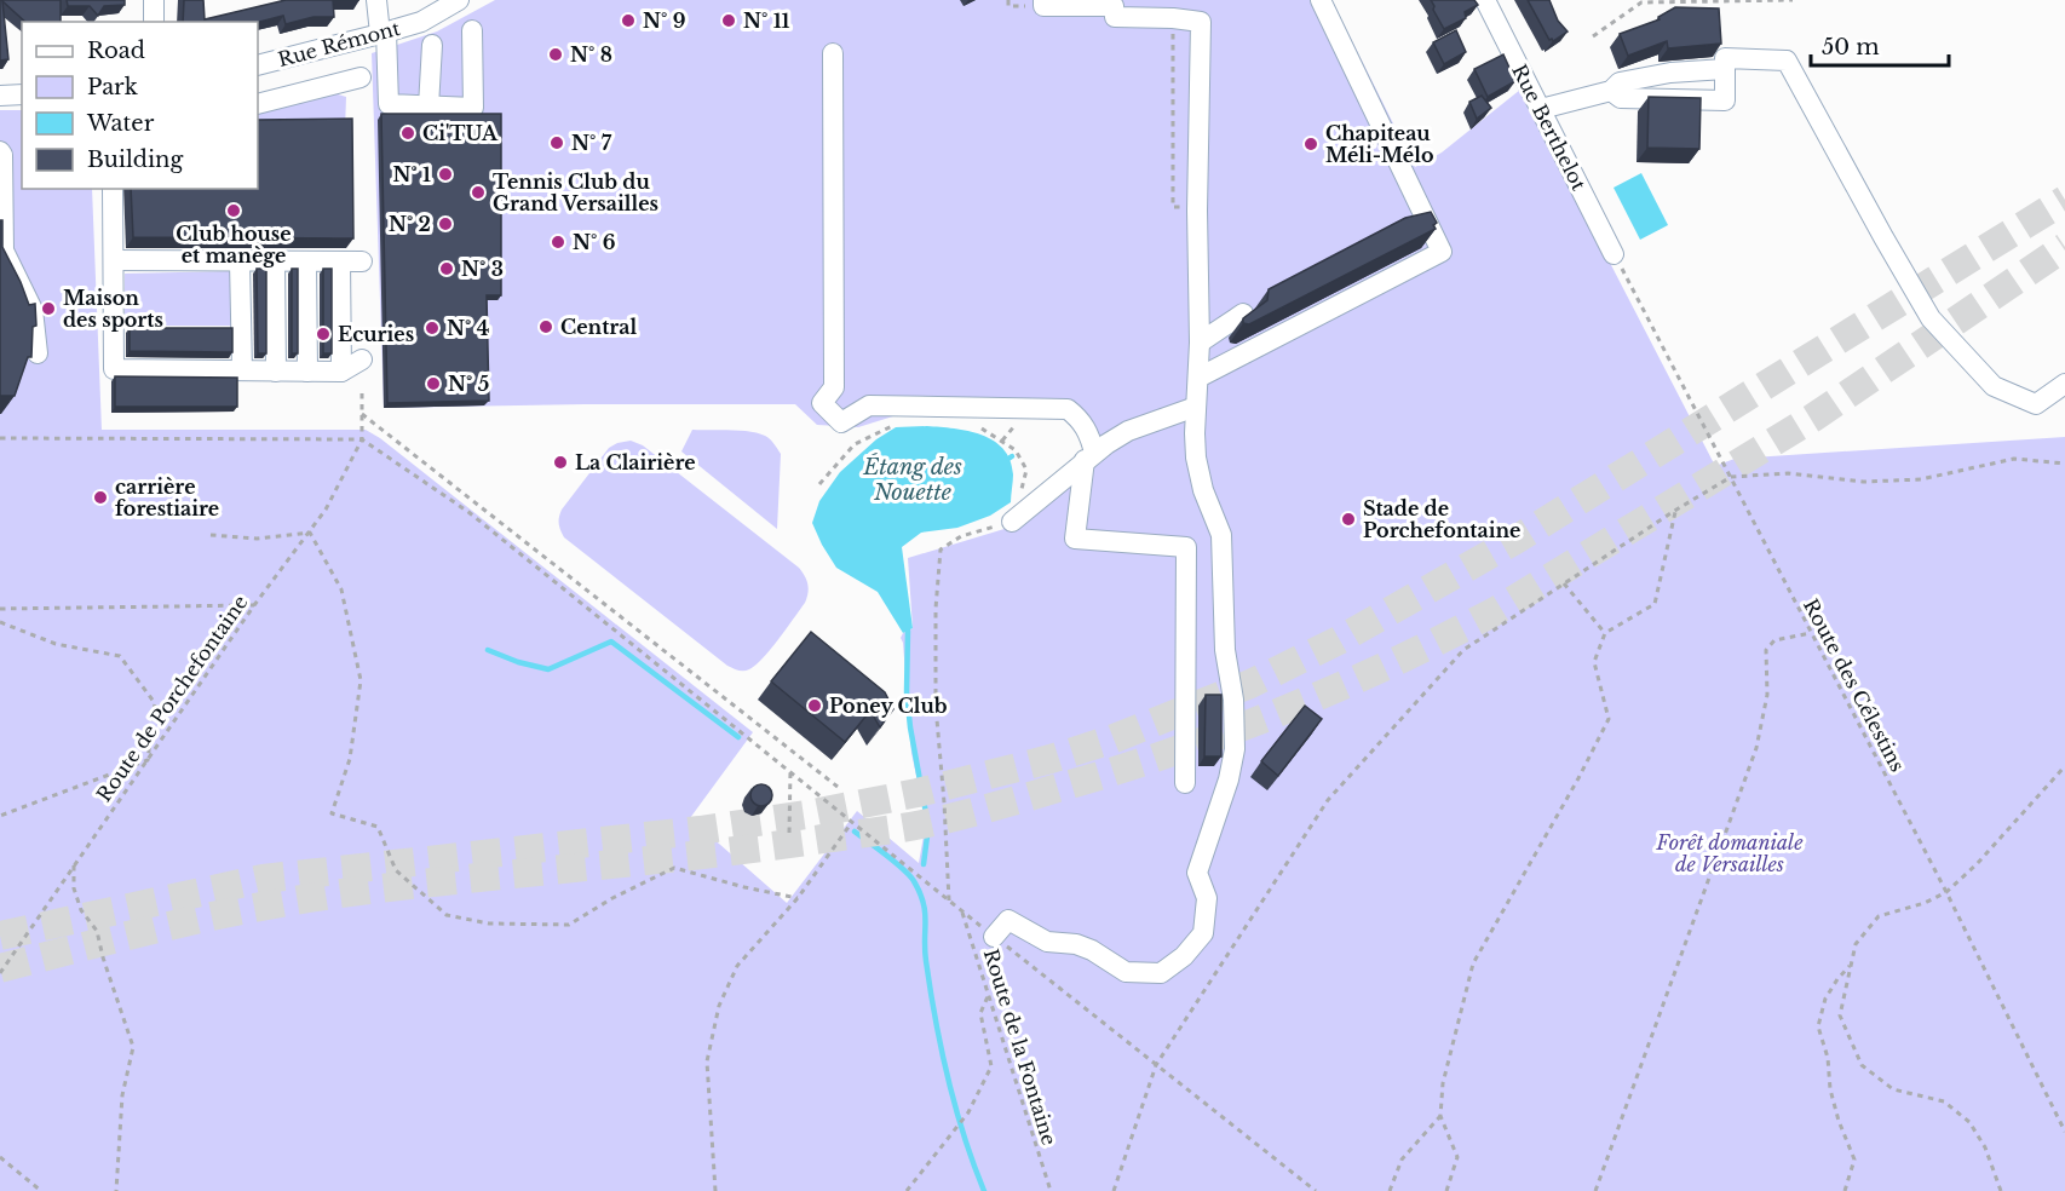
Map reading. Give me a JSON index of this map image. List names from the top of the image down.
{
  "streets": {
    "street": ["Rue Rémont", "Rue Berthelot"],
    "path": ["Route des Célestins", "Route de Porchefontaine", "Route de la Fontaine"]
  },
  "crossings": [
    ["Rue Berthelot", "Route des Célestins"]
  ],
  "water": ["Étang des Nouette"],
  "parks": ["Forêt domaniale de Versailles"],
  "places": [
    "N° 9",
    "N° 11",
    "N° 8",
    "Ci'TUA",
    "N° 7",
    "Chapiteau Méli-Mélo",
    "N° 1",
    "Tennis Club du Grand Versailles",
    "Club house et manège",
    "N° 2",
    "N° 6",
    "N° 3",
    "Maison des sports",
    "Central",
    "N° 4",
    "Ecuries",
    "N° 5",
    "La Clairière",
    "carrière forestiaire",
    "Stade de Porchefontaine",
    "Poney Club"
  ],
  "legend": [
    "Road",
    "Park",
    "Water",
    "Building"
  ],
  "scale_bar": "50 m"
}
